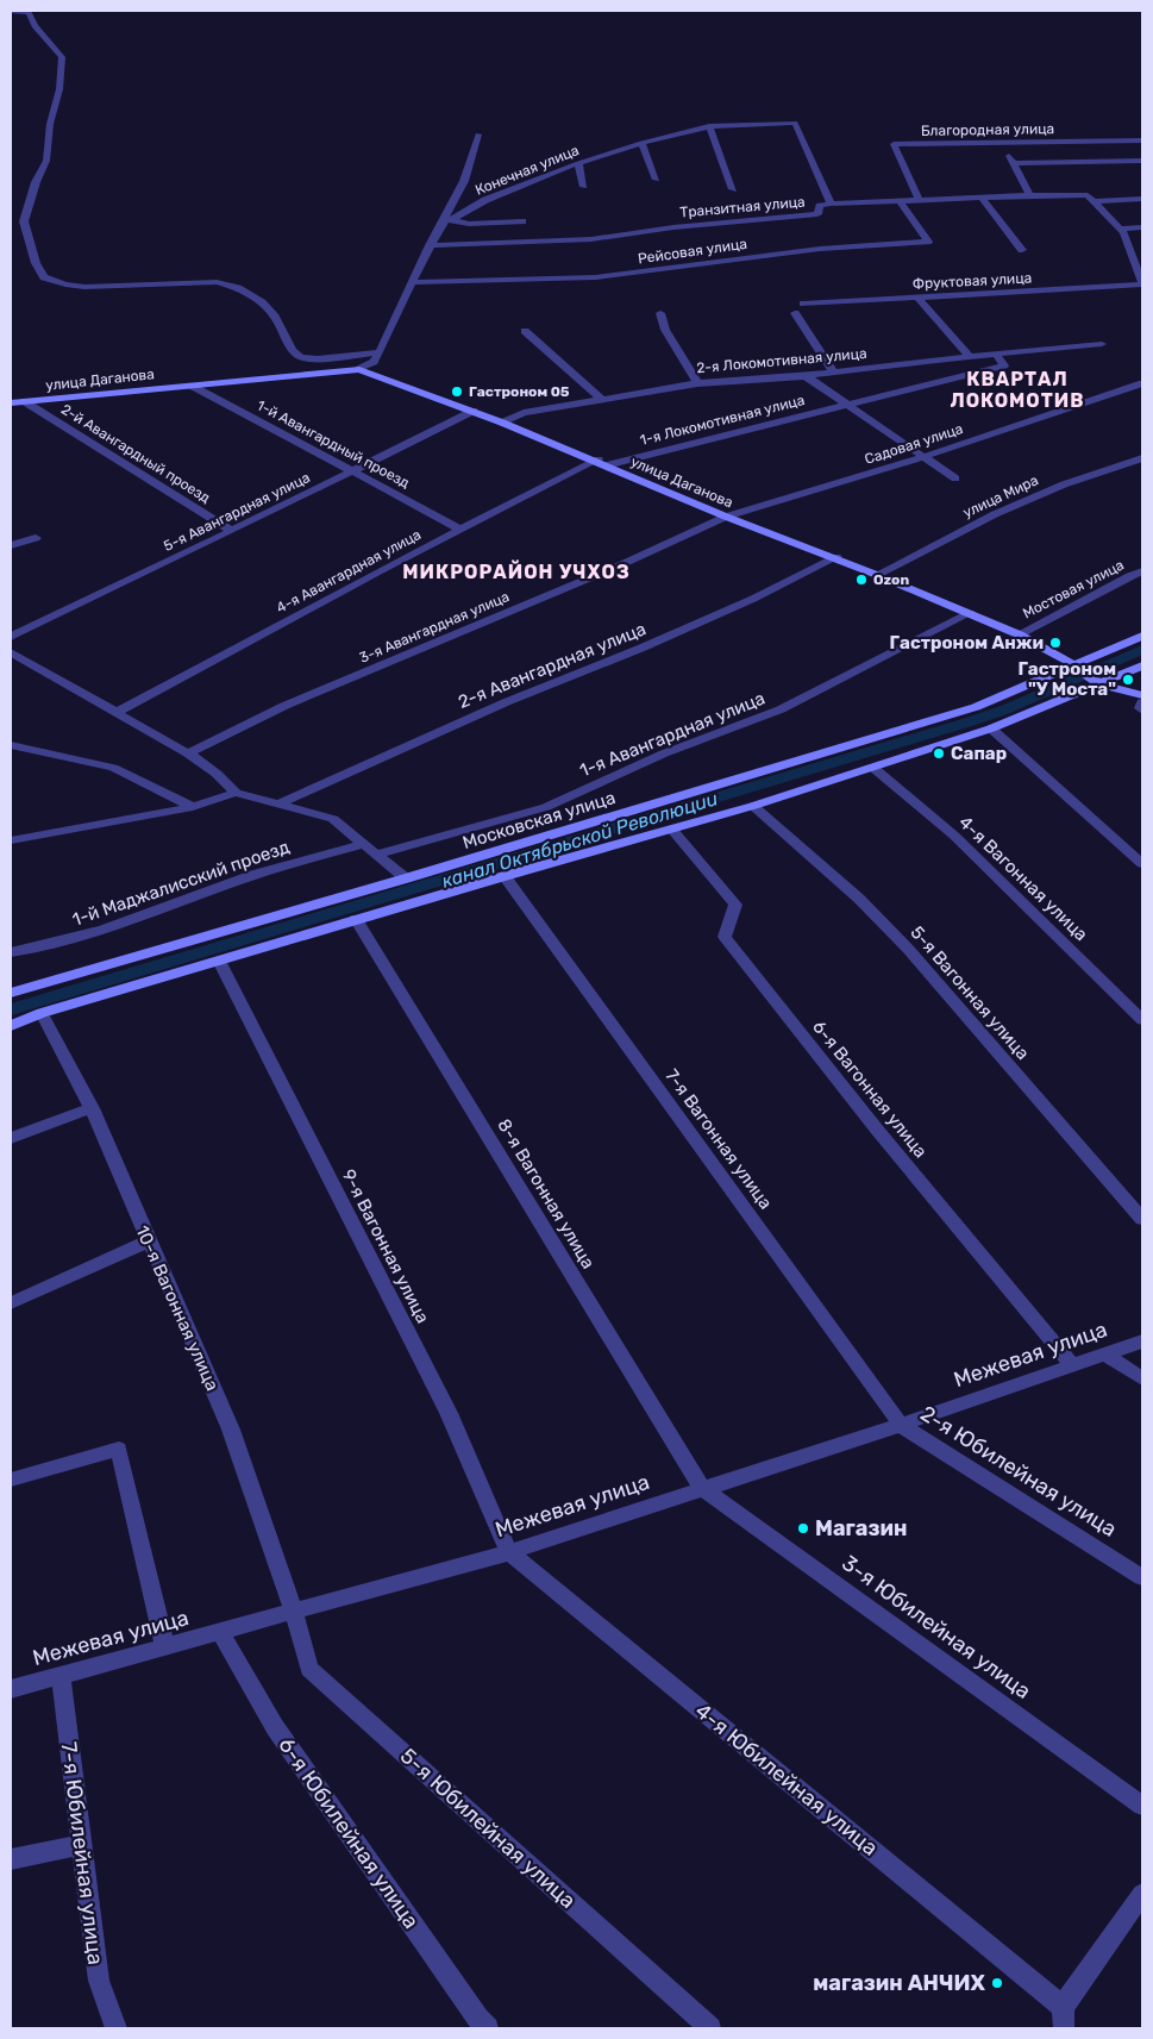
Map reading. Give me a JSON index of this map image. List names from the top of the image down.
{
  "streets": {
    "main road": ["улица Даганова", "Московская улица"],
    "street": [
      "Благородная улица",
      "Конечная улица",
      "Транзитная улица",
      "Рейсовая улица",
      "Фруктовая улица",
      "2-я Локомотивная улица",
      "1-я Локомотивная улица",
      "1-й Авангардный проезд",
      "Садовая улица",
      "2-й Авангардный проезд",
      "улица Мира",
      "5-я Авангардная улица",
      "4-я Авангардная улица",
      "Мостовая улица",
      "3-я Авангардная улица",
      "2-я Авангардная улица",
      "1-я Авангардная улица",
      "4-я Вагонная улица",
      "1-й Маджалисский проезд",
      "5-я Вагонная улица",
      "6-я Вагонная улица",
      "7-я Вагонная улица",
      "8-я Вагонная улица",
      "9-я Вагонная улица",
      "10-я Вагонная улица",
      "Межевая улица",
      "2-я Юбилейная улица",
      "3-я Юбилейная улица",
      "4-я Юбилейная улица",
      "5-я Юбилейная улица",
      "6-я Юбилейная улица",
      "7-я Юбилейная улица"
    ]
  },
  "crossings": [
    ["Благородная улица", "Транзитная улица"],
    ["Конечная улица", "Транзитная улица"],
    ["Транзитная улица", "Рейсовая улица"],
    ["2-я Локомотивная улица", "улица Даганова"],
    ["2-я Локомотивная улица", "1-я Локомотивная улица"],
    ["улица Даганова", "1-я Локомотивная улица"],
    ["улица Даганова", "1-й Авангардный проезд"],
    ["улица Даганова", "Садовая улица"],
    ["улица Даганова", "2-й Авангардный проезд"],
    ["улица Даганова", "улица Мира"],
    ["улица Даганова", "5-я Авангардная улица"],
    ["улица Даганова", "4-я Авангардная улица"],
    ["улица Даганова", "Мостовая улица"],
    ["улица Даганова", "3-я Авангардная улица"],
    ["улица Даганова", "2-я Авангардная улица"],
    ["улица Даганова", "1-я Авангардная улица"],
    ["улица Даганова", "Московская улица"],
    ["1-я Локомотивная улица", "Садовая улица"],
    ["1-я Локомотивная улица", "4-я Авангардная улица"],
    ["1-й Авангардный проезд", "5-я Авангардная улица"],
    ["1-й Авангардный проезд", "4-я Авангардная улица"],
    ["Садовая улица", "3-я Авангардная улица"],
    ["2-й Авангардный проезд", "5-я Авангардная улица"],
    ["6-я Вагонная улица", "Межевая улица"],
    ["7-я Вагонная улица", "Межевая улица"],
    ["7-я Вагонная улица", "2-я Юбилейная улица"],
    ["8-я Вагонная улица", "Межевая улица"],
    ["8-я Вагонная улица", "3-я Юбилейная улица"],
    ["9-я Вагонная улица", "Межевая улица"],
    ["9-я Вагонная улица", "4-я Юбилейная улица"],
    ["10-я Вагонная улица", "Межевая улица"],
    ["10-я Вагонная улица", "5-я Юбилейная улица"],
    ["Межевая улица", "2-я Юбилейная улица"],
    ["Межевая улица", "3-я Юбилейная улица"],
    ["Межевая улица", "4-я Юбилейная улица"],
    ["Межевая улица", "5-я Юбилейная улица"],
    ["Межевая улица", "6-я Юбилейная улица"],
    ["Межевая улица", "7-я Юбилейная улица"]
  ],
  "districts": ["КВАРТАЛ ЛОКОМОТИВ", "МИКРОРАЙОН УЧХОЗ"],
  "water": ["канал Октябрьской Революции"],
  "places": [
    "Гастроном 05",
    "Ozon",
    "Гастроном Анжи",
    "Гастроном \"У Моста\"",
    "Сапар",
    "Магазин",
    "магазин АНЧИХ"
  ]
}
